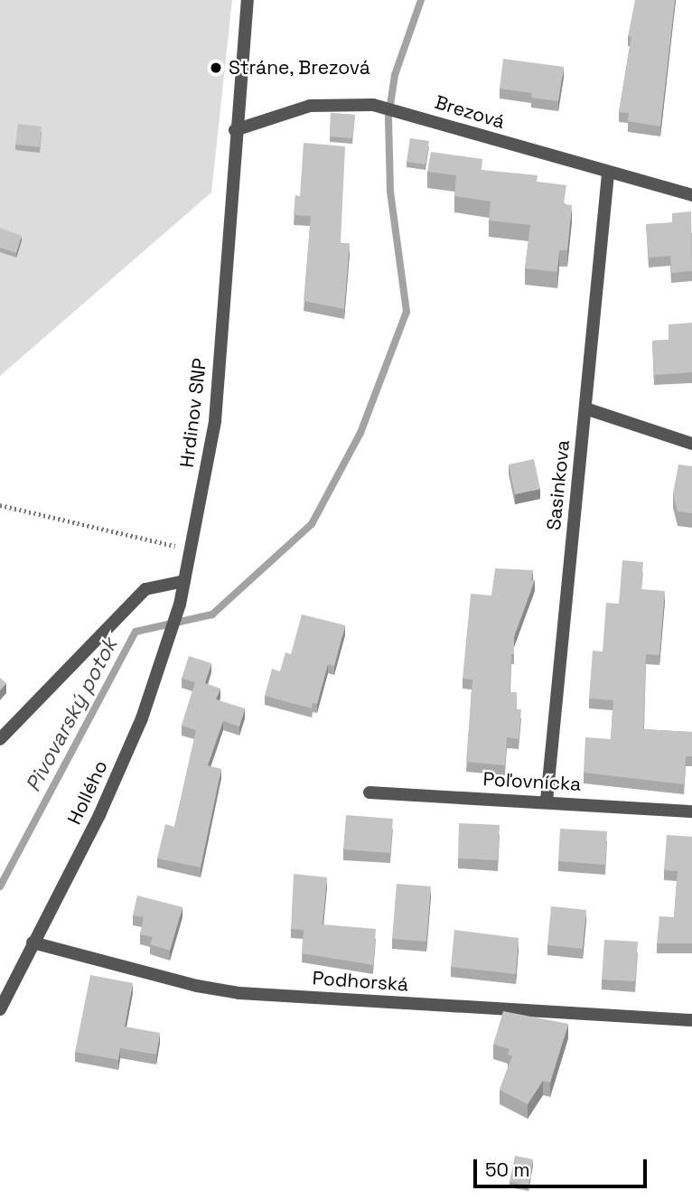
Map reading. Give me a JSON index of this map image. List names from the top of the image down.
{
  "streets": {
    "street": [
      "Brezová",
      "Hrdinov SNP",
      "Sasinkova",
      "Poľovnícka",
      "Hollého",
      "Podhorská"
    ]
  },
  "crossings": [
    ["Brezová", "Hrdinov SNP"],
    ["Brezová", "Sasinkova"],
    ["Hrdinov SNP", "Hollého"],
    ["Sasinkova", "Poľovnícka"],
    ["Hollého", "Podhorská"]
  ],
  "water": ["Pivovarský potok"],
  "places": ["Stráne, Brezová"],
  "scale_bar": "50 m"
}
